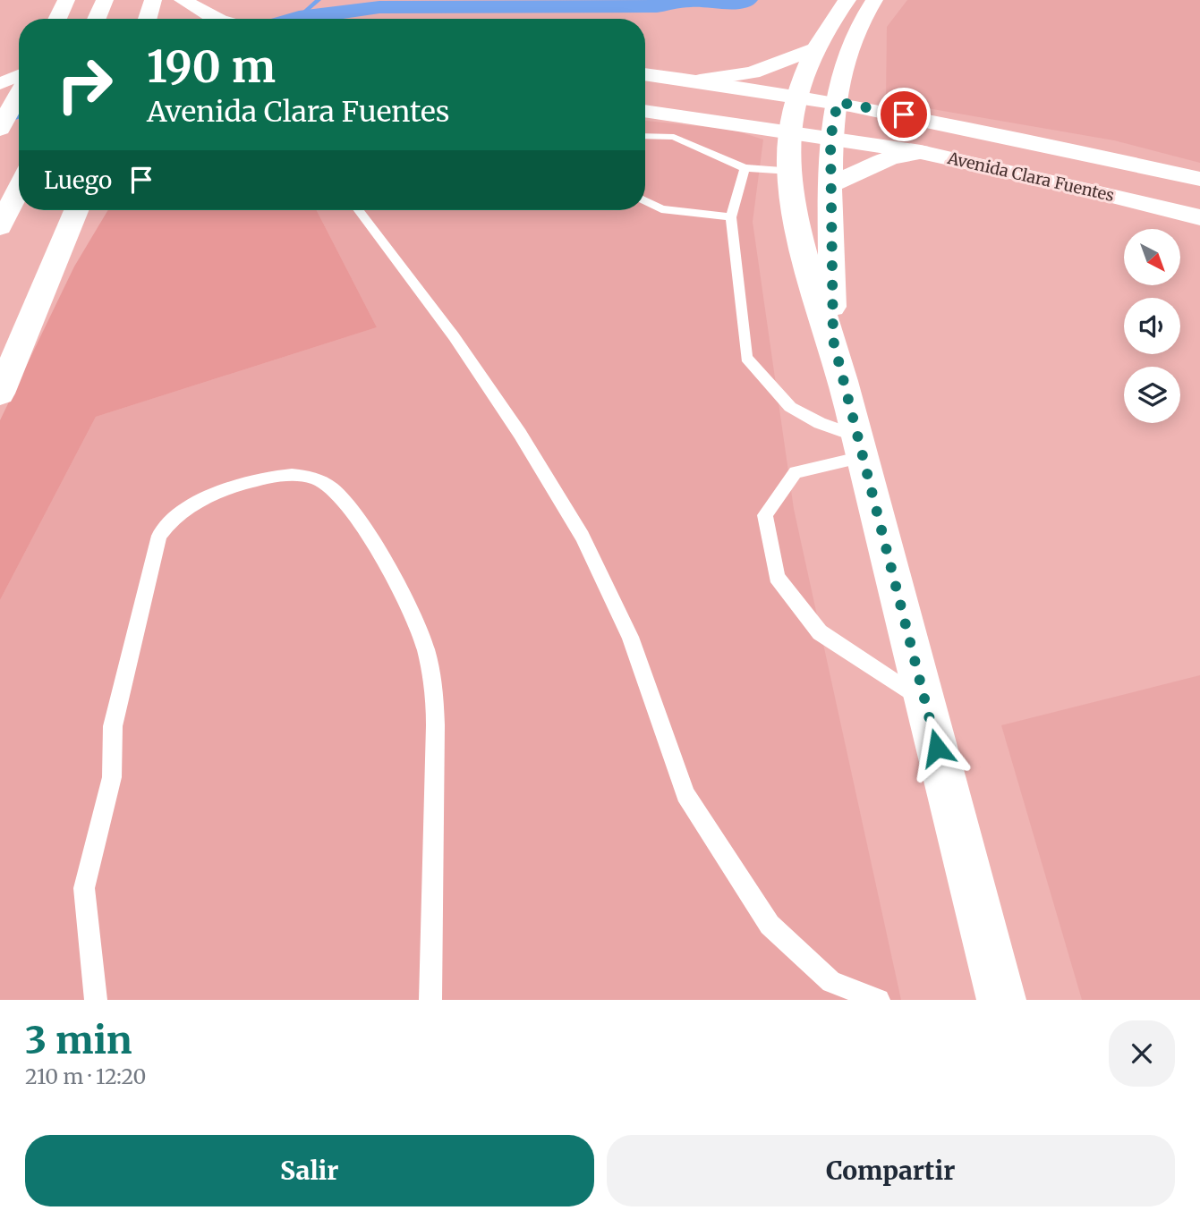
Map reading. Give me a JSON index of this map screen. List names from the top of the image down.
{
  "streets": {
    "main road": ["Avenida Clara Fuentes"]
  },
  "north": "bottom right",
  "page": {
    "turn": ["190 m", "Avenida Clara Fuentes"],
    "then": "Luego",
    "heading": ["3 min", "210 m · 12:20"],
    "buttons": ["Salir", "Compartir"]
  }
}
